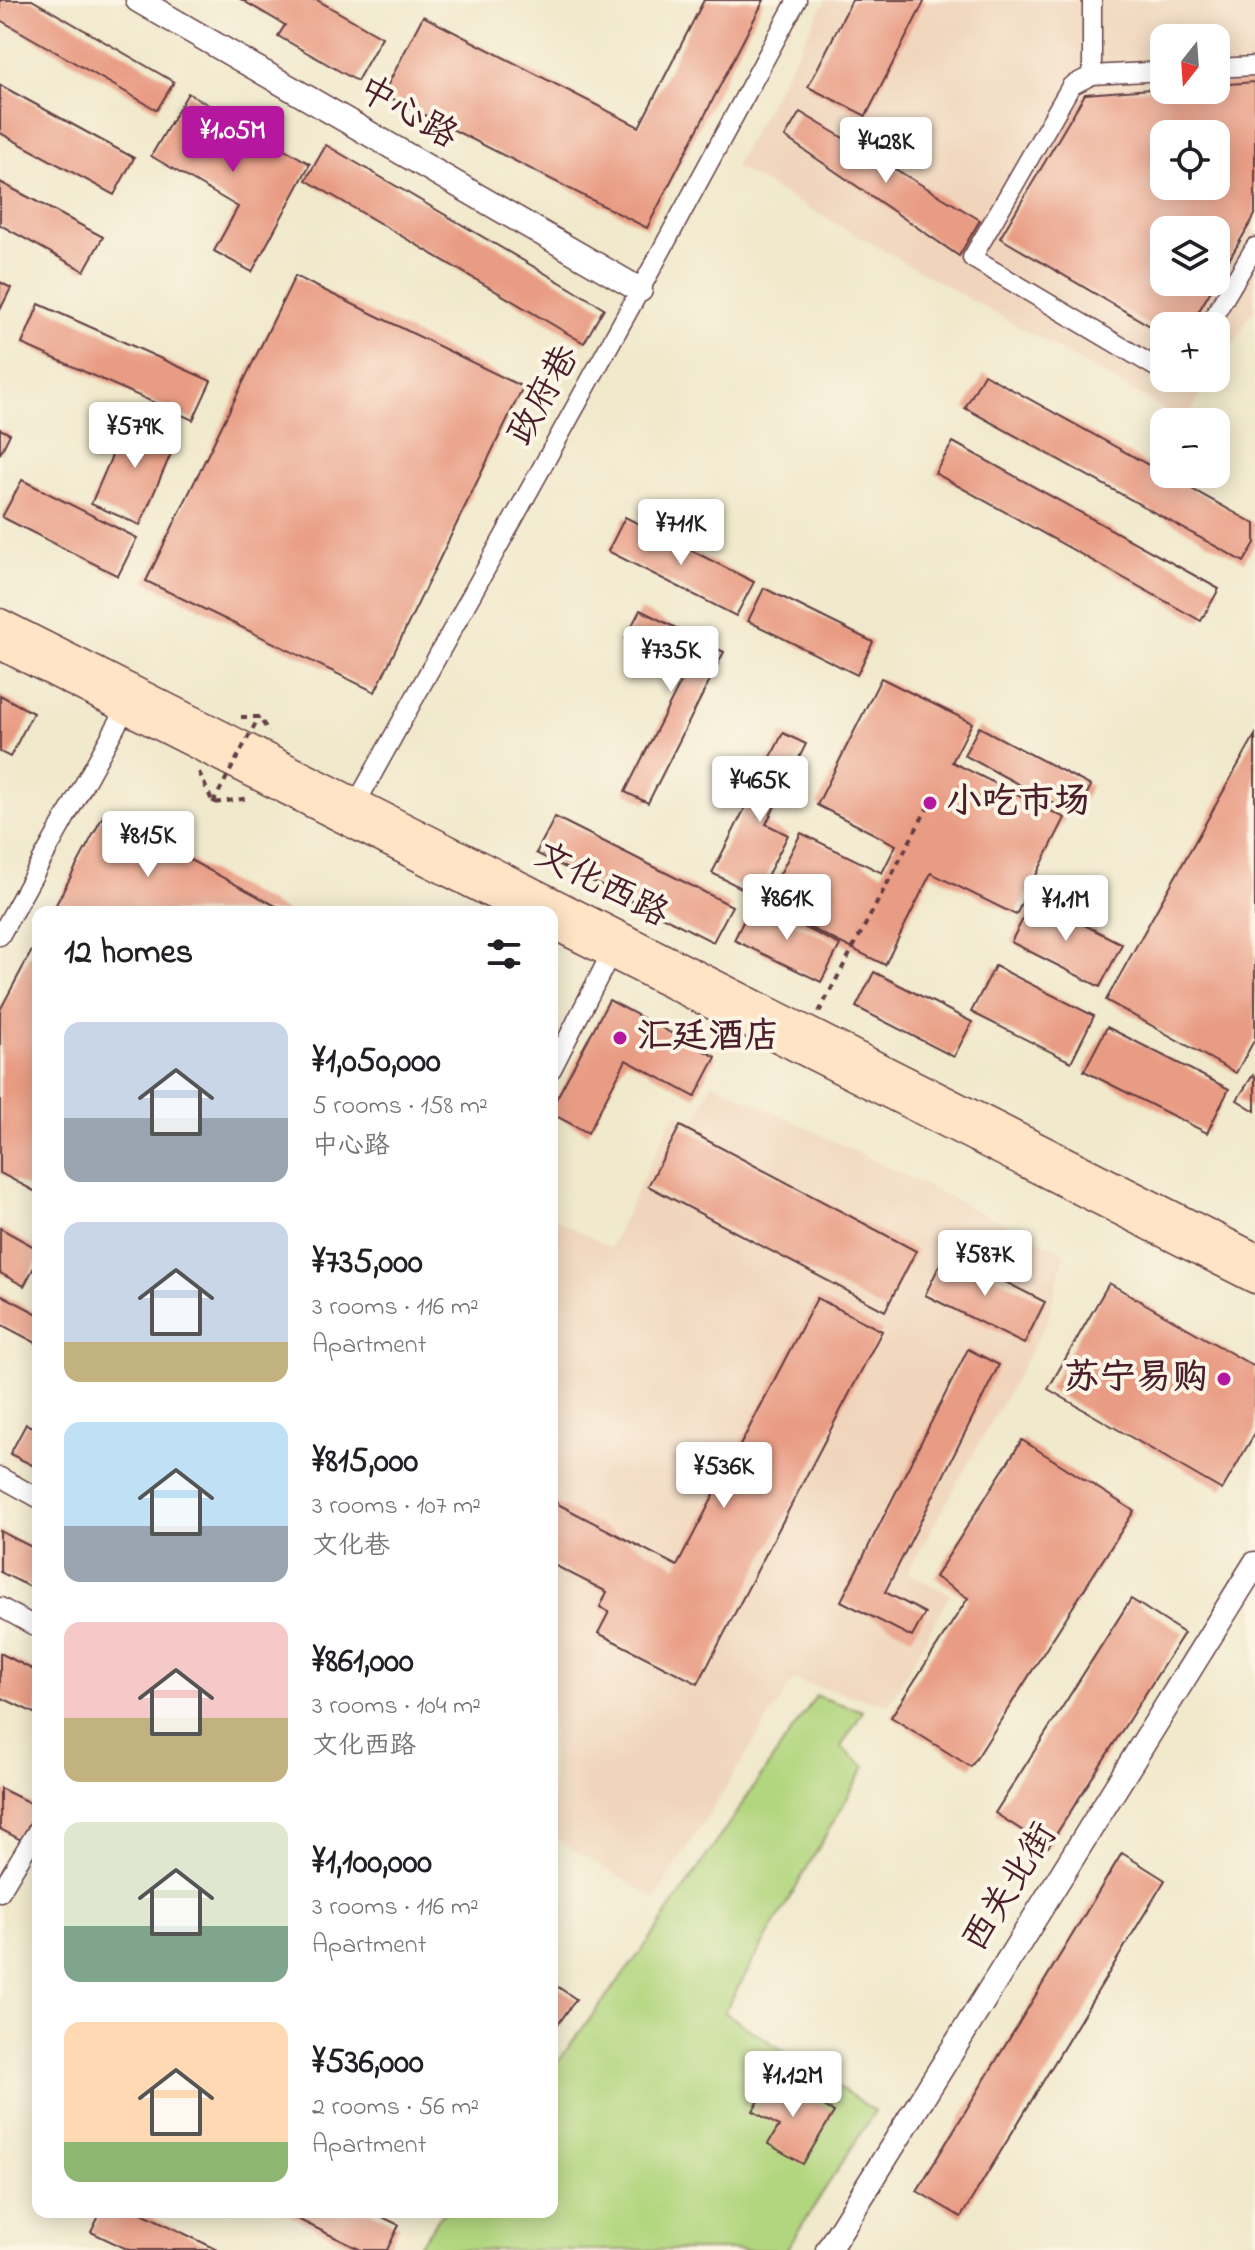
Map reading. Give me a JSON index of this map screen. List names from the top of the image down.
{
  "streets": {
    "main road": ["文化西路"],
    "street": ["中心路", "政府巷", "西关北街"]
  },
  "crossings": [
    ["中心路", "政府巷"],
    ["政府巷", "文化西路"]
  ],
  "places": ["小吃市场", "汇廷酒店", "苏宁易购"],
  "north": "bottom",
  "page": {
    "map_buttons": ["+", "−"],
    "price": [
      "¥1.05M",
      "¥428K",
      "¥579K",
      "¥711K",
      "¥735K",
      "¥465K",
      "¥815K",
      "¥861K",
      "¥1.1M",
      "¥587K",
      "¥536K",
      "¥1.12M"
    ],
    "heading": "12 homes",
    "list": [
      {
        "name": "¥1,050,000",
        "note": "5 rooms · 158 m² · 中心路"
      },
      {
        "name": "¥735,000",
        "note": "3 rooms · 116 m² · Apartment"
      },
      {
        "name": "¥815,000",
        "note": "3 rooms · 107 m² · 文化巷"
      },
      {
        "name": "¥861,000",
        "note": "3 rooms · 104 m² · 文化西路"
      },
      {
        "name": "¥1,100,000",
        "note": "3 rooms · 116 m² · Apartment"
      },
      {
        "name": "¥536,000",
        "note": "2 rooms · 56 m² · Apartment"
      }
    ]
  }
}
